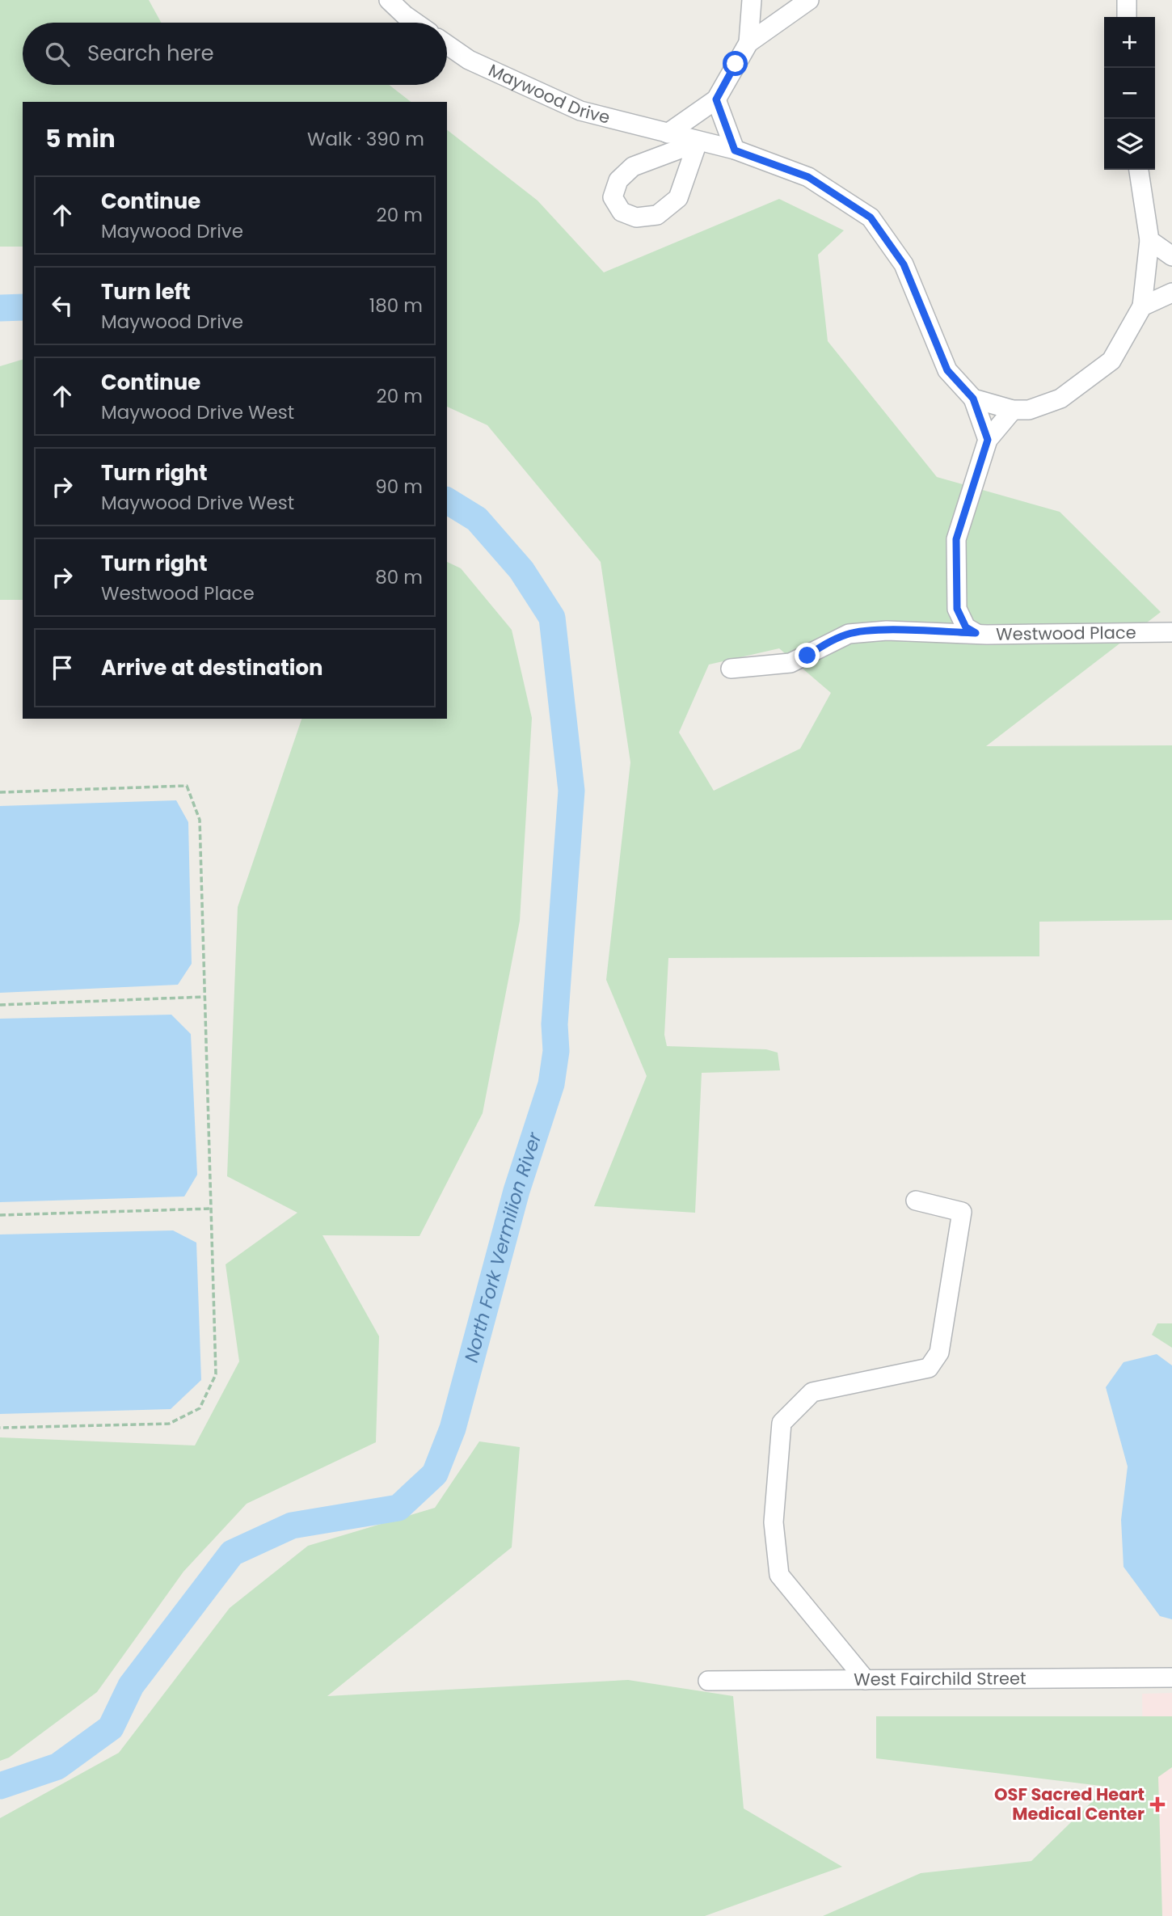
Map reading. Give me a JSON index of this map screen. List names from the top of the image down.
{
  "streets": {
    "street": ["Maywood Drive", "Westwood Place", "West Fairchild Street"]
  },
  "water": ["North Fork Vermilion River"],
  "places": {
    "health": ["OSF Sacred Heart Medical Center"]
  },
  "page": {
    "map_buttons": ["+", "−"],
    "search": "Search here",
    "heading": ["5 min", "Walk · 390 m"],
    "list": [
      ["Continue", "Maywood Drive", "20 m"],
      ["Turn left", "Maywood Drive", "180 m"],
      ["Continue", "Maywood Drive West", "20 m"],
      ["Turn right", "Maywood Drive West", "90 m"],
      ["Turn right", "Westwood Place", "80 m"],
      "Arrive at destination"
    ]
  }
}
